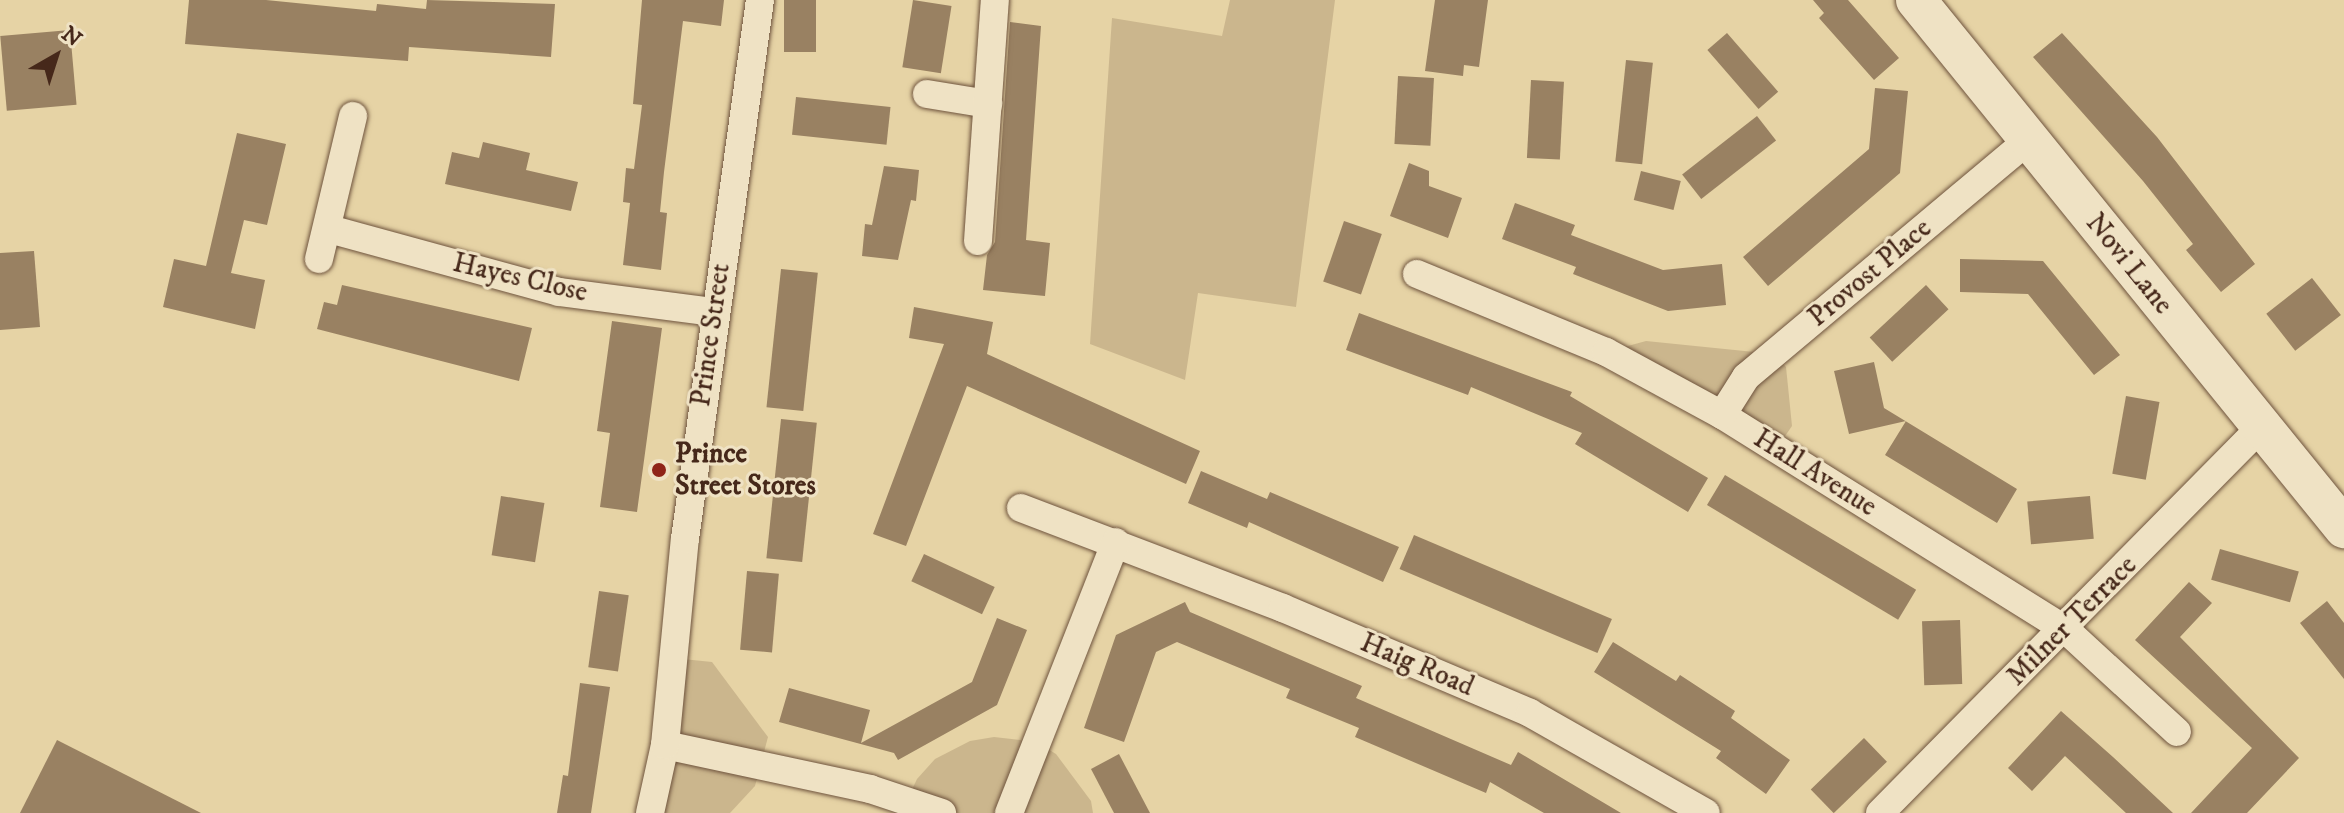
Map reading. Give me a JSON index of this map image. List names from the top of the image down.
{
  "streets": {
    "street": [
      "Novi Lane",
      "Provost Place",
      "Hayes Close",
      "Prince Street",
      "Hall Avenue",
      "Milner Terrace",
      "Haig Road"
    ]
  },
  "crossings": [
    ["Novi Lane", "Provost Place"],
    ["Novi Lane", "Milner Terrace"],
    ["Provost Place", "Hall Avenue"],
    ["Hayes Close", "Prince Street"],
    ["Hall Avenue", "Milner Terrace"]
  ],
  "places": ["Prince Street Stores"],
  "north": "top right"
}
